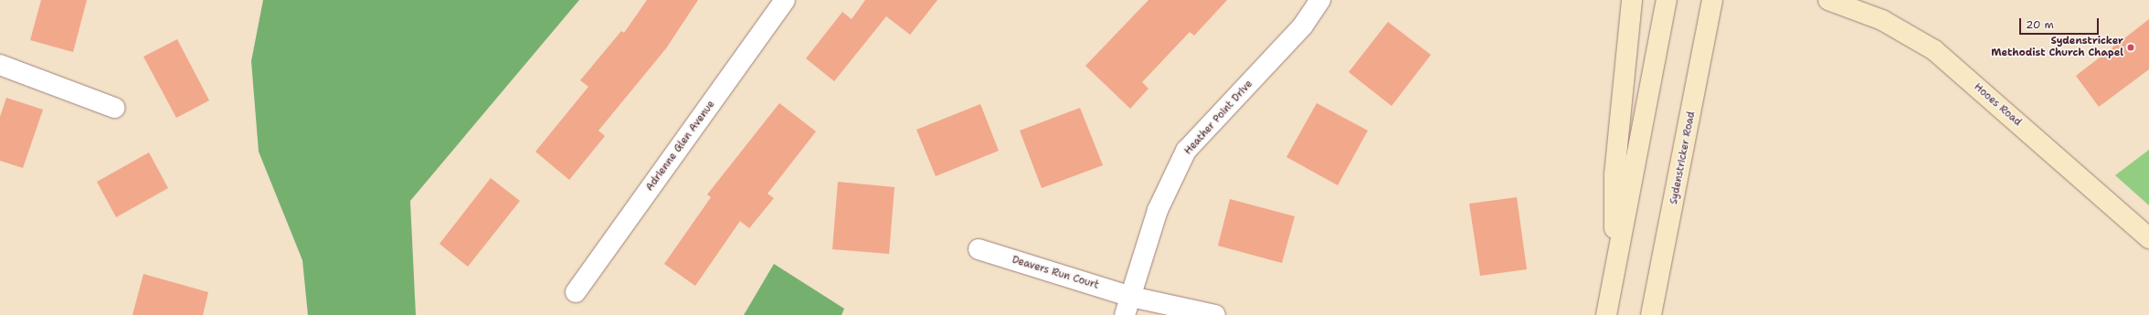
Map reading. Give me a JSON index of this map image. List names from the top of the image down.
{
  "streets": {
    "main road": ["Hooes Road", "Sydenstricker Road"],
    "street": ["Heather Point Drive", "Adrienne Glen Avenue", "Deavers Run Court"]
  },
  "crossings": [
    ["Heather Point Drive", "Deavers Run Court"]
  ],
  "places": ["Sydenstricker Methodist Church Chapel"],
  "scale_bar": "20 m"
}
